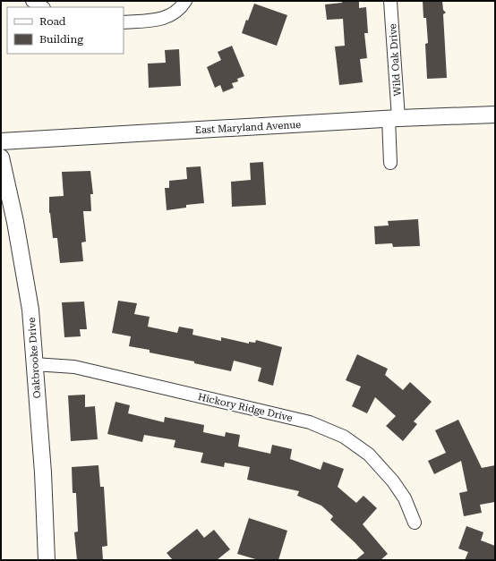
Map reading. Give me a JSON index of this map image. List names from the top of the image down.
{
  "streets": {
    "street": [
      "Wild Oak Drive",
      "East Maryland Avenue",
      "Oakbrooke Drive",
      "Hickory Ridge Drive"
    ]
  },
  "crossings": [
    ["Wild Oak Drive", "East Maryland Avenue"],
    ["Oakbrooke Drive", "Hickory Ridge Drive"]
  ],
  "legend": ["Road", "Building"]
}
